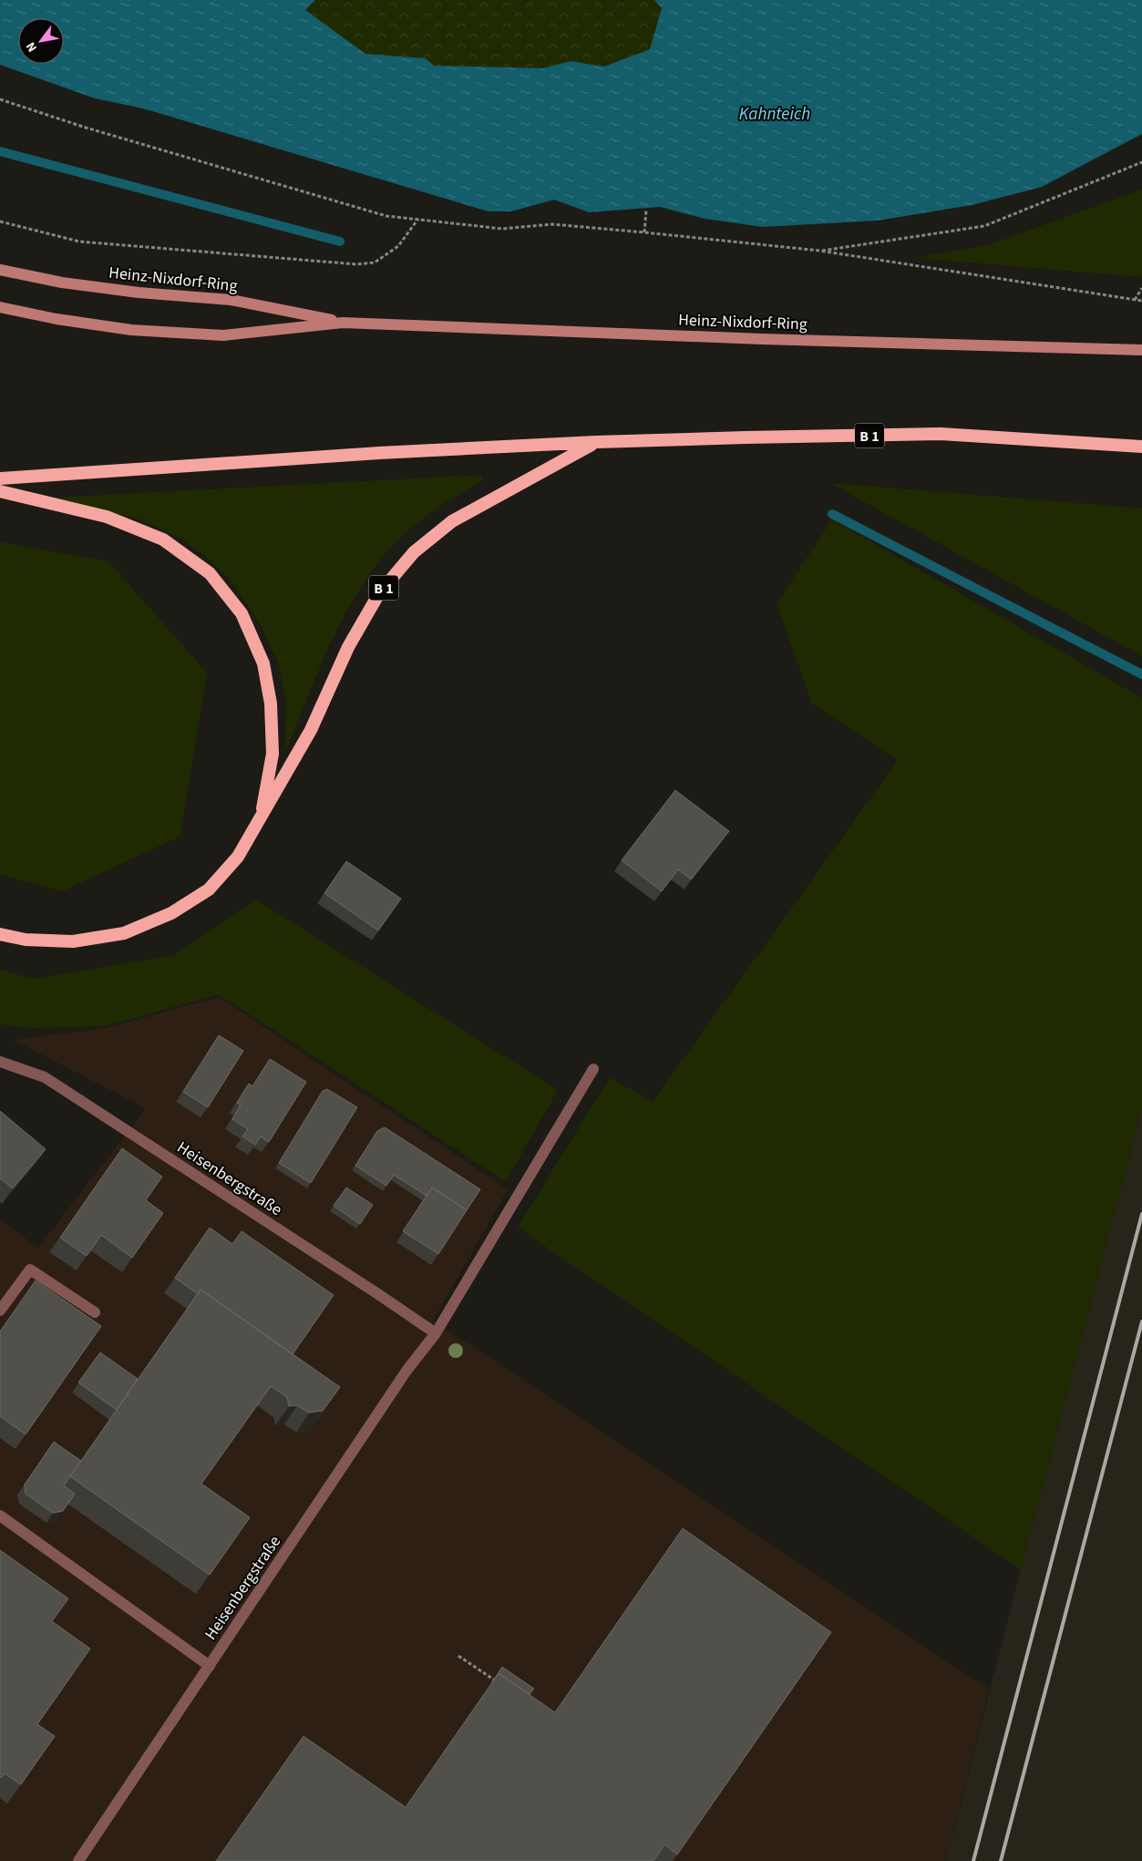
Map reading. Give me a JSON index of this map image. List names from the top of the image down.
{
  "streets": {
    "highway": ["B 1"],
    "main road": ["Heinz-Nixdorf-Ring"],
    "street": ["Heisenbergstraße"]
  },
  "water": ["Kahnteich"],
  "north": "bottom left"
}
